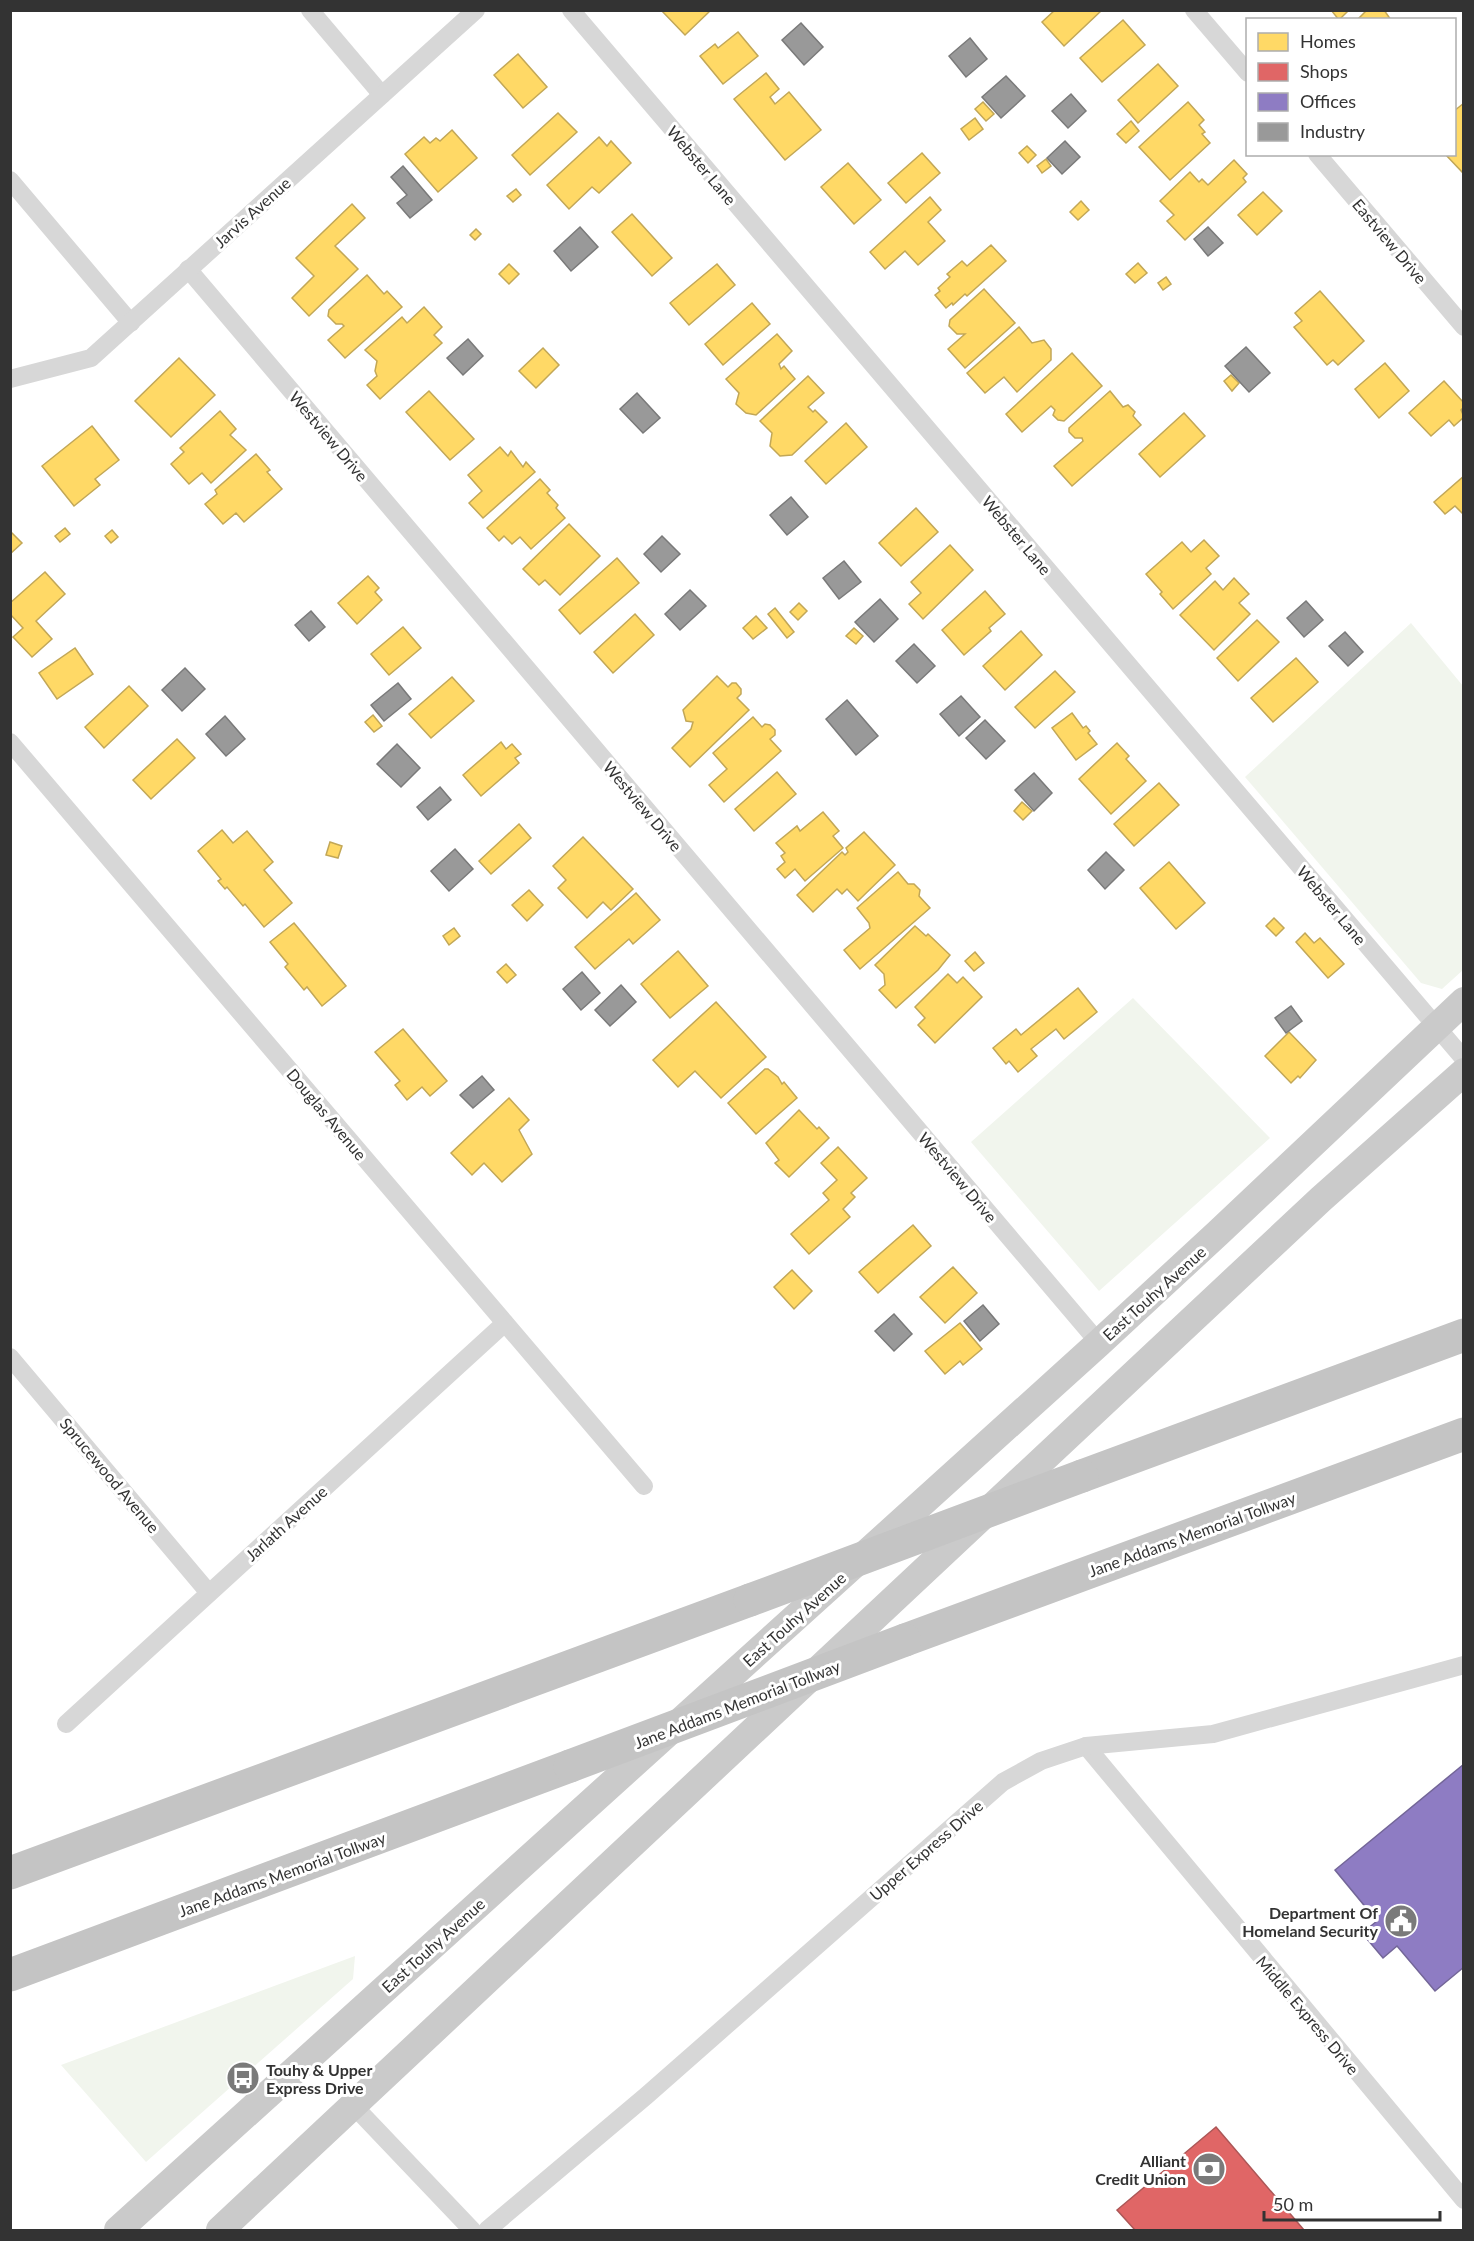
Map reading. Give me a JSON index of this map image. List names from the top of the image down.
{
  "streets": {
    "highway": ["Jane Addams Memorial Tollway"],
    "main road": ["East Touhy Avenue"],
    "street": [
      "Webster Lane",
      "Jarvis Avenue",
      "Eastview Drive",
      "Westview Drive",
      "Douglas Avenue",
      "Sprucewood Avenue",
      "Jarlath Avenue",
      "Upper Express Drive",
      "Middle Express Drive"
    ]
  },
  "crossings": [
    ["Webster Lane", "East Touhy Avenue"],
    ["Jarvis Avenue", "Westview Drive"],
    ["Westview Drive", "East Touhy Avenue"],
    ["Douglas Avenue", "Jarlath Avenue"],
    ["Sprucewood Avenue", "Jarlath Avenue"],
    ["Upper Express Drive", "Middle Express Drive"]
  ],
  "places": {
    "public building": ["Department Of Homeland Security"],
    "bus stop": ["Touhy & Upper Express Drive"],
    "bank": ["Alliant Credit Union"]
  },
  "legend": [
    "Homes",
    "Shops",
    "Offices",
    "Industry"
  ],
  "scale_bar": "50 m"
}
